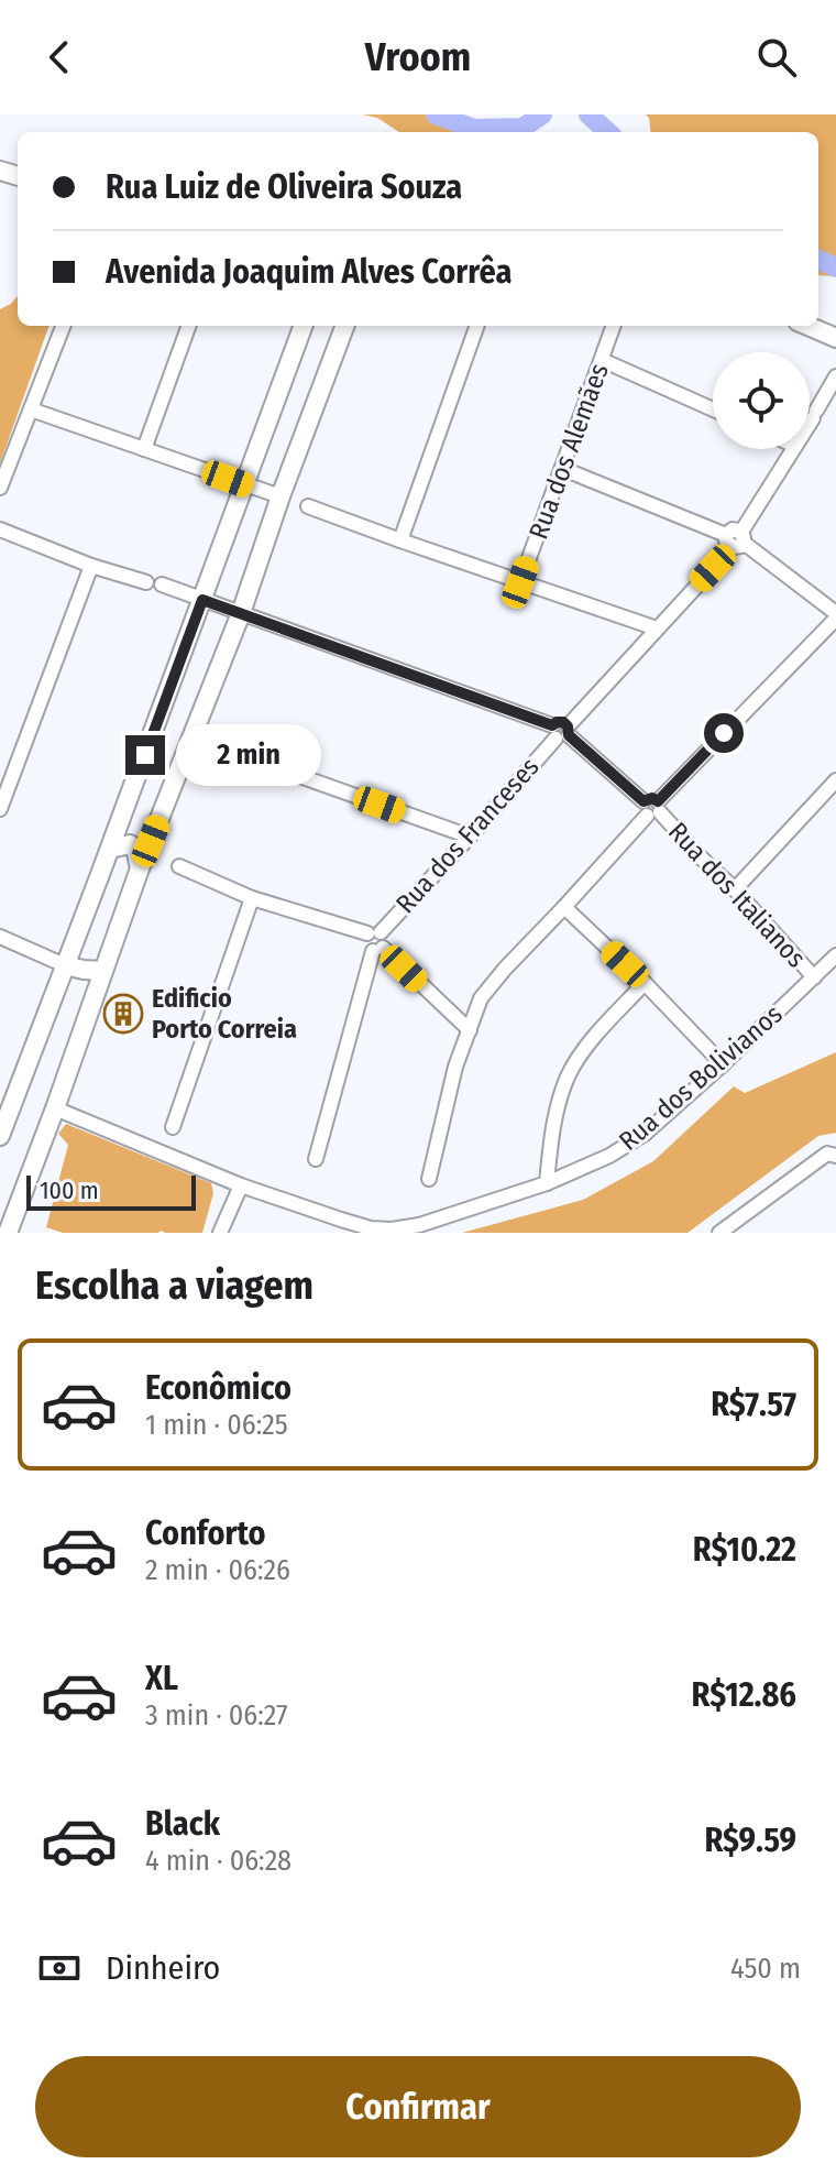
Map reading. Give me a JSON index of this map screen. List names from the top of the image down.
{
  "streets": {
    "street": [
      "Rua dos Alemães",
      "Rua dos Franceses",
      "Rua dos Italianos",
      "Rua dos Bolivianos"
    ]
  },
  "crossings": [
    ["Rua dos Franceses", "Rua dos Italianos"],
    ["Rua dos Italianos", "Rua dos Bolivianos"]
  ],
  "places": {
    "building": ["Edificio Porto Correia"]
  },
  "scale_bar": "100 m",
  "page": {
    "header": "Vroom",
    "banner": ["Rua Luiz de Oliveira Souza", "Avenida Joaquim Alves Corrêa"],
    "bubble": "2 min",
    "scale": "100 m",
    "heading": "Escolha a viagem",
    "list": [
      {
        "name": "Econômico",
        "note": "1 min · 06:25",
        "value": "R$7.57"
      },
      {
        "name": "Conforto",
        "note": "2 min · 06:26",
        "value": "R$10.22"
      },
      {
        "name": "XL",
        "note": "3 min · 06:27",
        "value": "R$12.86"
      },
      {
        "name": "Black",
        "note": "4 min · 06:28",
        "value": "R$9.59"
      }
    ],
    "pay": ["Dinheiro", "450 m"],
    "buttons": "Confirmar"
  }
}
